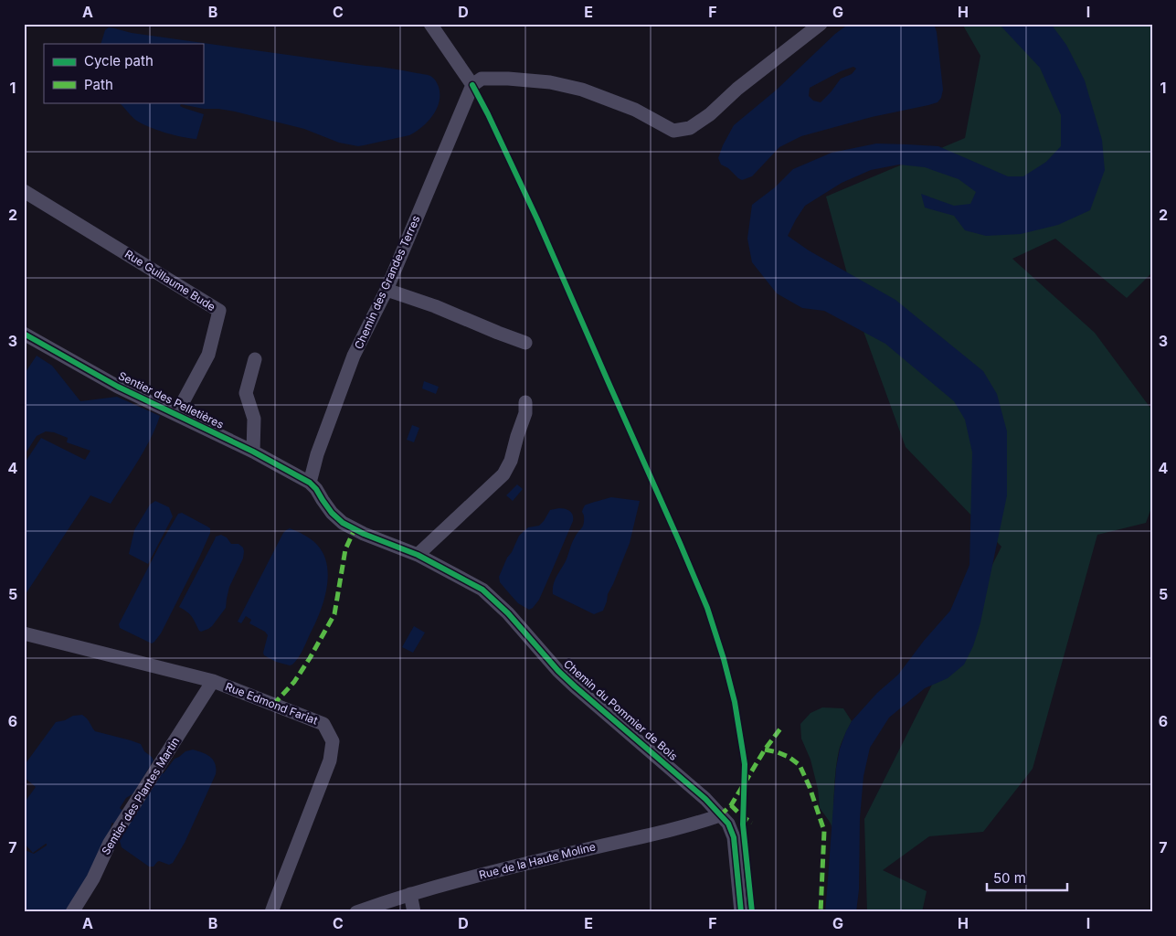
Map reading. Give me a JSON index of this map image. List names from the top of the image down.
{
  "streets": {
    "street": [
      "Rue Guillaume Bude",
      "Chemin des Grandes Terres",
      "Sentier des Pelletières",
      "Rue Edmond Fariat",
      "Chemin du Pommier de Bois",
      "Sentier des Plantes Martin",
      "Rue de la Haute Moline"
    ]
  },
  "crossings": [
    ["Rue Guillaume Bude", "Sentier des Pelletières"],
    ["Chemin des Grandes Terres", "Sentier des Pelletières"],
    ["Chemin des Grandes Terres", "Chemin du Pommier de Bois"],
    ["Sentier des Pelletières", "Chemin du Pommier de Bois"],
    ["Rue Edmond Fariat", "Sentier des Plantes Martin"],
    ["Chemin du Pommier de Bois", "Rue de la Haute Moline"]
  ],
  "legend": ["Cycle path", "Path"],
  "scale_bar": "50 m",
  "grid": {
    "columns": [
      "A",
      "B",
      "C",
      "D",
      "E",
      "F",
      "G",
      "H",
      "I"
    ],
    "rows": [
      "1",
      "2",
      "3",
      "4",
      "5",
      "6",
      "7"
    ]
  }
}
